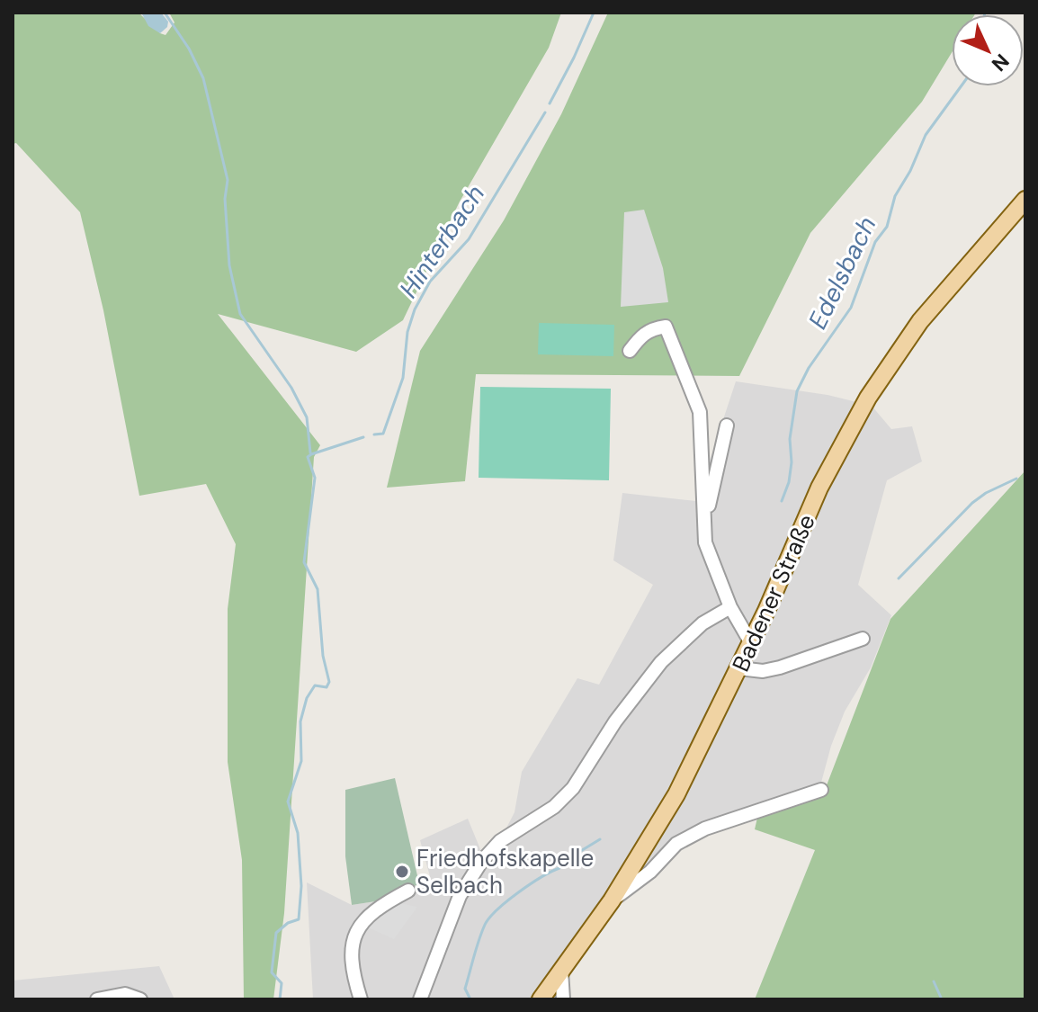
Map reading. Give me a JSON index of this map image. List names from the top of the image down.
{
  "streets": {
    "main road": ["Badener Straße"]
  },
  "water": ["Hinterbach", "Edelsbach"],
  "places": ["Friedhofskapelle Selbach"],
  "north": "bottom right"
}
